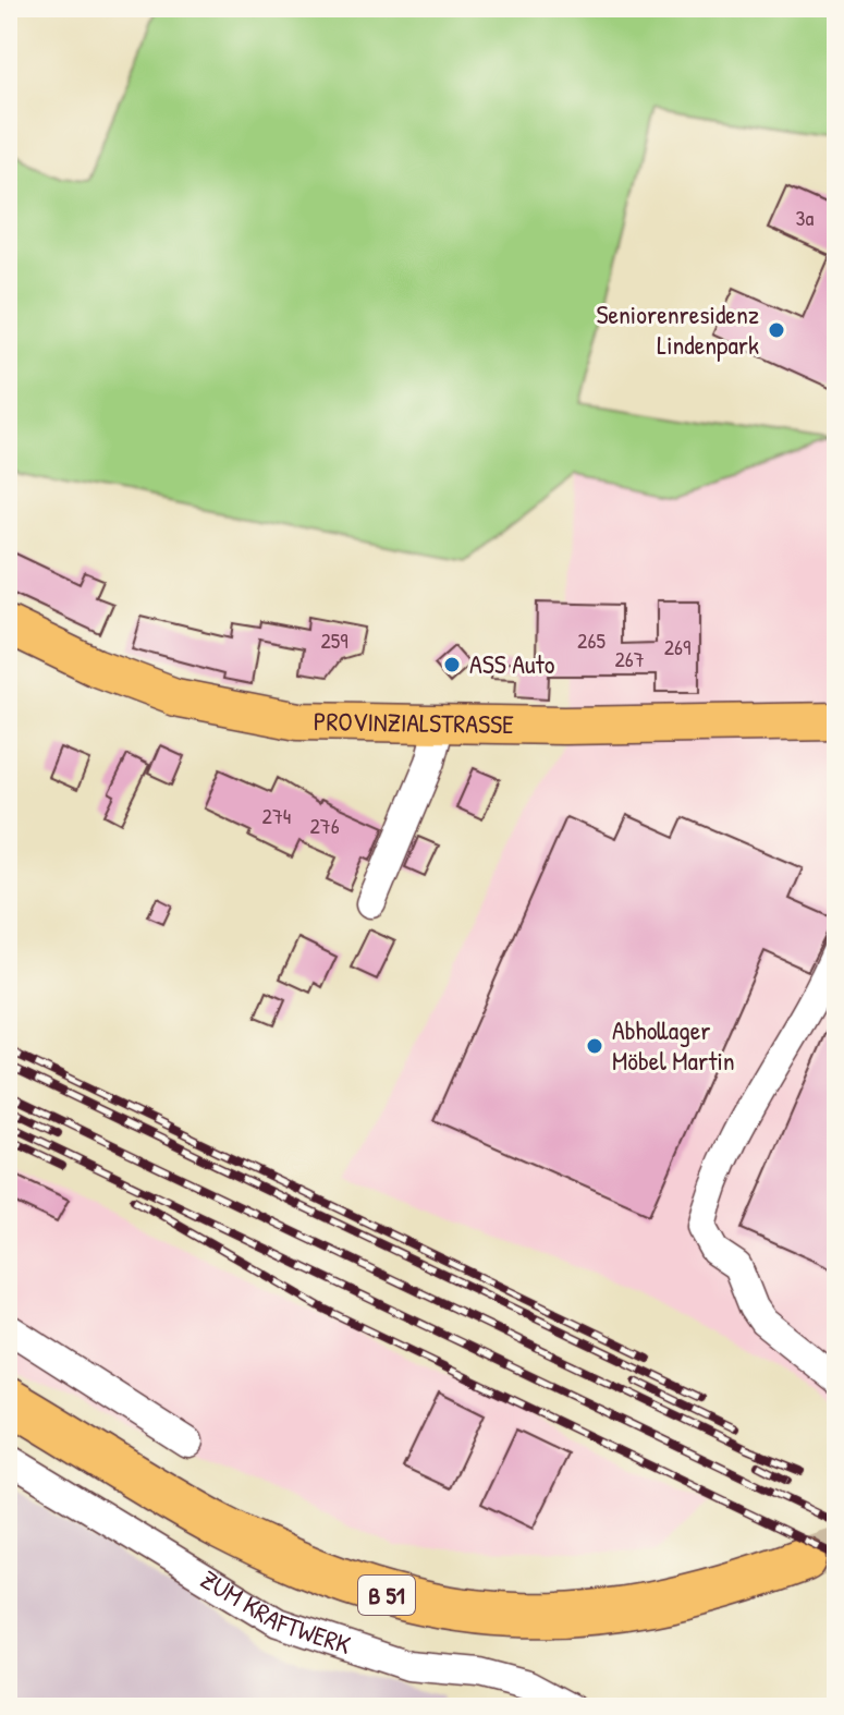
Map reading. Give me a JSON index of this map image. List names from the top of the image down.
{
  "streets": {
    "highway": ["B 51"],
    "main road": ["PROVINZIALSTRASSE"],
    "lane": ["ZUM KRAFTWERK"]
  },
  "places": ["Seniorenresidenz Lindenpark", "ASS Auto", "Abhollager Möbel Martin"],
  "house_numbers": [
    "3a",
    "259",
    "265",
    "269",
    "267",
    "274",
    "276"
  ]
}
